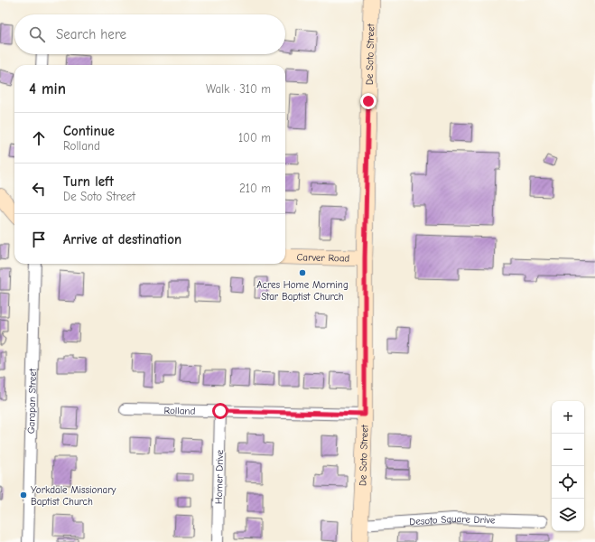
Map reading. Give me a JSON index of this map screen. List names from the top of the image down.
{
  "streets": {
    "street": [
      "De Soto Street",
      "Carver Road",
      "Garapan Street",
      "Rolland",
      "Homer Drive",
      "Desoto Square Drive"
    ]
  },
  "crossings": [
    ["De Soto Street", "Carver Road"],
    ["De Soto Street", "Rolland"],
    ["De Soto Street", "Desoto Square Drive"],
    ["Rolland", "Homer Drive"]
  ],
  "places": ["Acres Home Morning Star Baptist Church", "Yorkdale Missionary Baptist Church"],
  "page": {
    "search": "Search here",
    "heading": ["4 min", "Walk · 310 m"],
    "list": [
      ["Continue", "Rolland", "100 m"],
      ["Turn left", "De Soto Street", "210 m"],
      "Arrive at destination"
    ],
    "map_buttons": ["+", "−"]
  }
}
